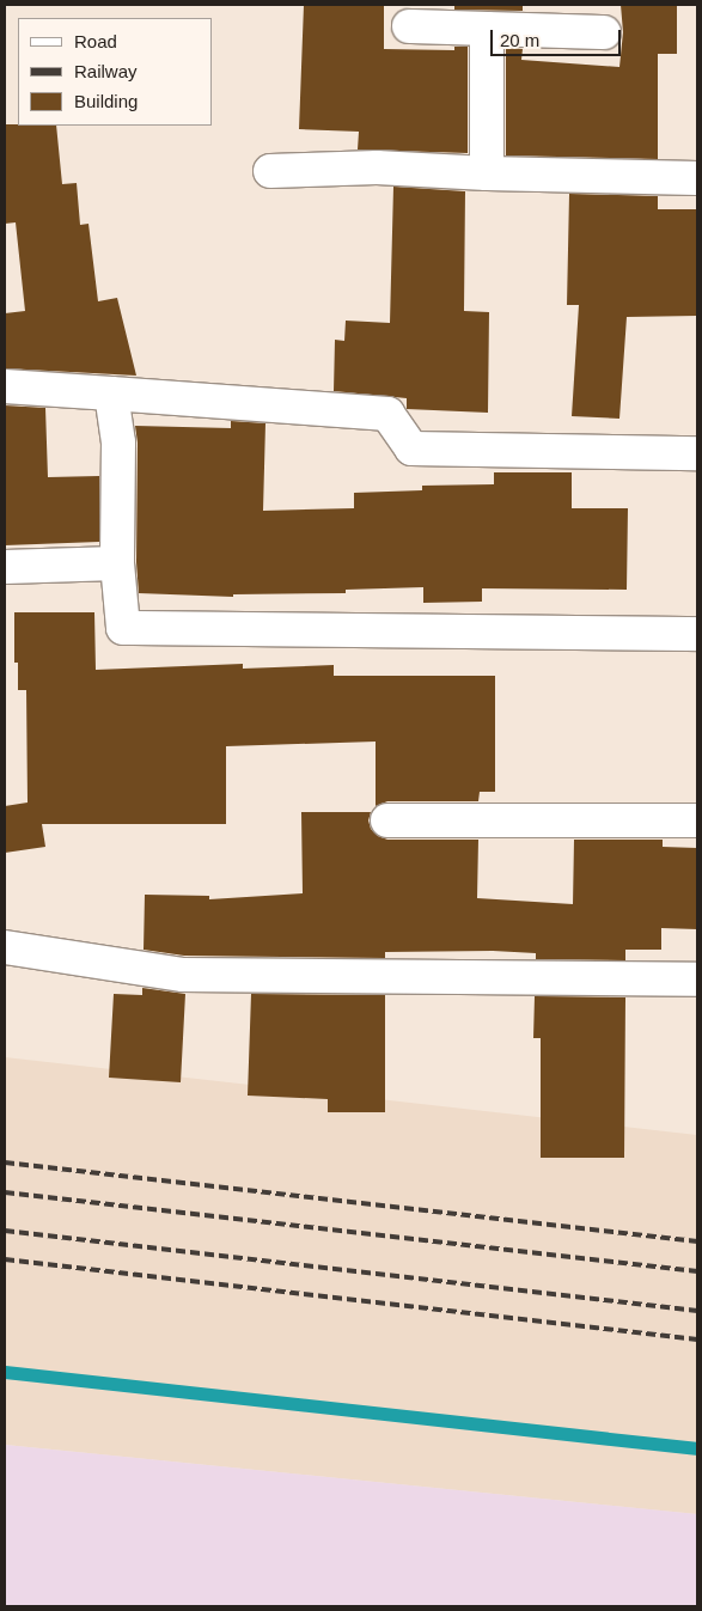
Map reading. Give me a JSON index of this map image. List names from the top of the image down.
{
  "legend": ["Road", "Railway", "Building"],
  "scale_bar": "20 m"
}
